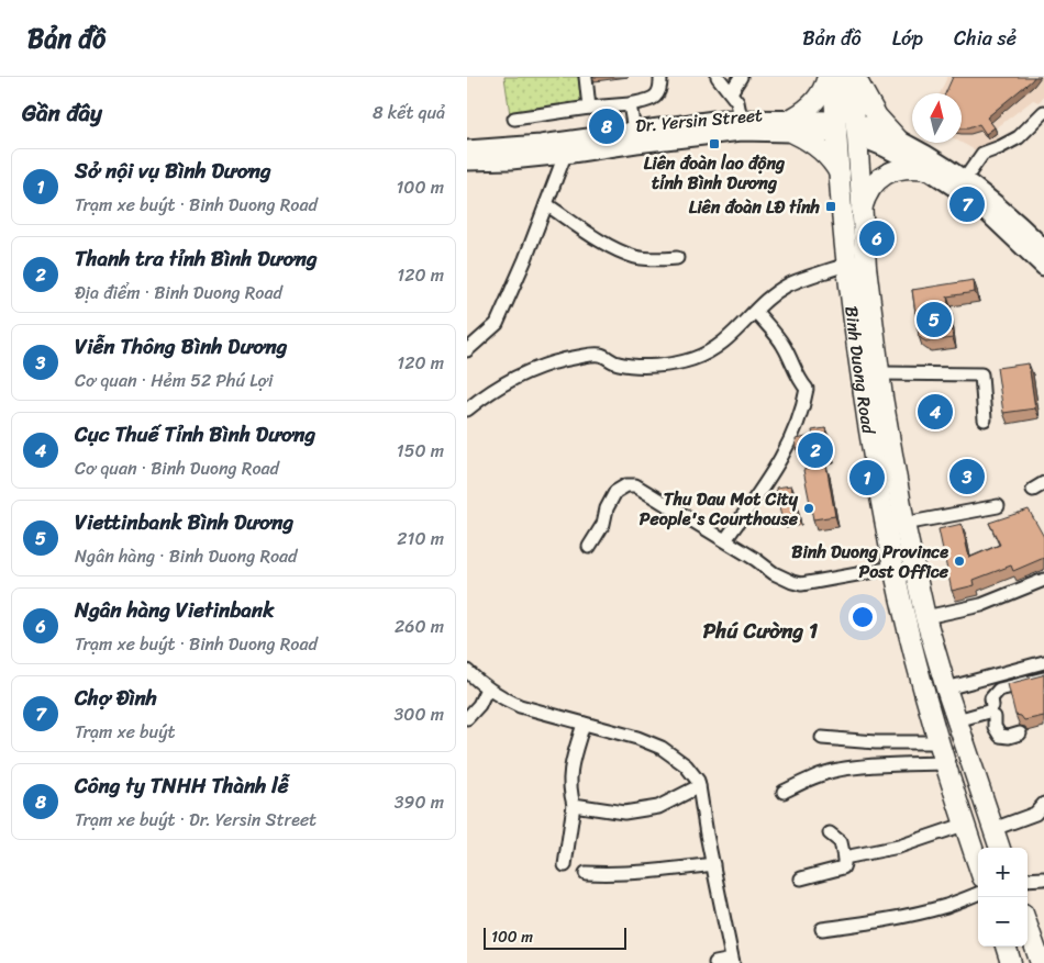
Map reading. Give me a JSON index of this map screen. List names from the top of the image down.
{
  "streets": {
    "highway": ["Binh Duong Road"],
    "main road": ["Dr. Yersin Street"]
  },
  "crossings": [
    ["Dr. Yersin Street", "Binh Duong Road"]
  ],
  "districts": ["Phú Cường 1"],
  "places": {
    "transit": ["Liên đoàn lao động tỉnh Bình Dương", "Liên đoàn LĐ tỉnh"],
    "other": ["Thu Dau Mot City People's Courthouse", "Binh Duong Province Post Office"]
  },
  "scale_bar": "100 m",
  "north": "top",
  "page": {
    "header": "Bản đồ",
    "nav": ["Bản đồ", "Lớp", "Chia sẻ"],
    "heading": ["Gần đây", "8 kết quả"],
    "pins": [
      "8",
      "7",
      "6",
      "5",
      "4",
      "2",
      "3",
      "1"
    ],
    "list": [
      {
        "mark": "1",
        "name": "Sở nội vụ Bình Dương",
        "note": "Trạm xe buýt · Binh Duong Road",
        "value": "100 m"
      },
      {
        "mark": "2",
        "name": "Thanh tra tỉnh Bình Dương",
        "note": "Địa điểm · Binh Duong Road",
        "value": "120 m"
      },
      {
        "mark": "3",
        "name": "Viễn Thông Bình Dương",
        "note": "Cơ quan · Hẻm 52 Phú Lợi",
        "value": "120 m"
      },
      {
        "mark": "4",
        "name": "Cục Thuế Tỉnh Bình Dương",
        "note": "Cơ quan · Binh Duong Road",
        "value": "150 m"
      },
      {
        "mark": "5",
        "name": "Viettinbank Bình Dương",
        "note": "Ngân hàng · Binh Duong Road",
        "value": "210 m"
      },
      {
        "mark": "6",
        "name": "Ngân hàng Vietinbank",
        "note": "Trạm xe buýt · Binh Duong Road",
        "value": "260 m"
      },
      {
        "mark": "7",
        "name": "Chợ Đình",
        "note": "Trạm xe buýt",
        "value": "300 m"
      },
      {
        "mark": "8",
        "name": "Công ty TNHH Thành lễ",
        "note": "Trạm xe buýt · Dr. Yersin Street",
        "value": "390 m"
      }
    ],
    "map_buttons": ["+", "−"],
    "scale": "100 m"
  }
}
